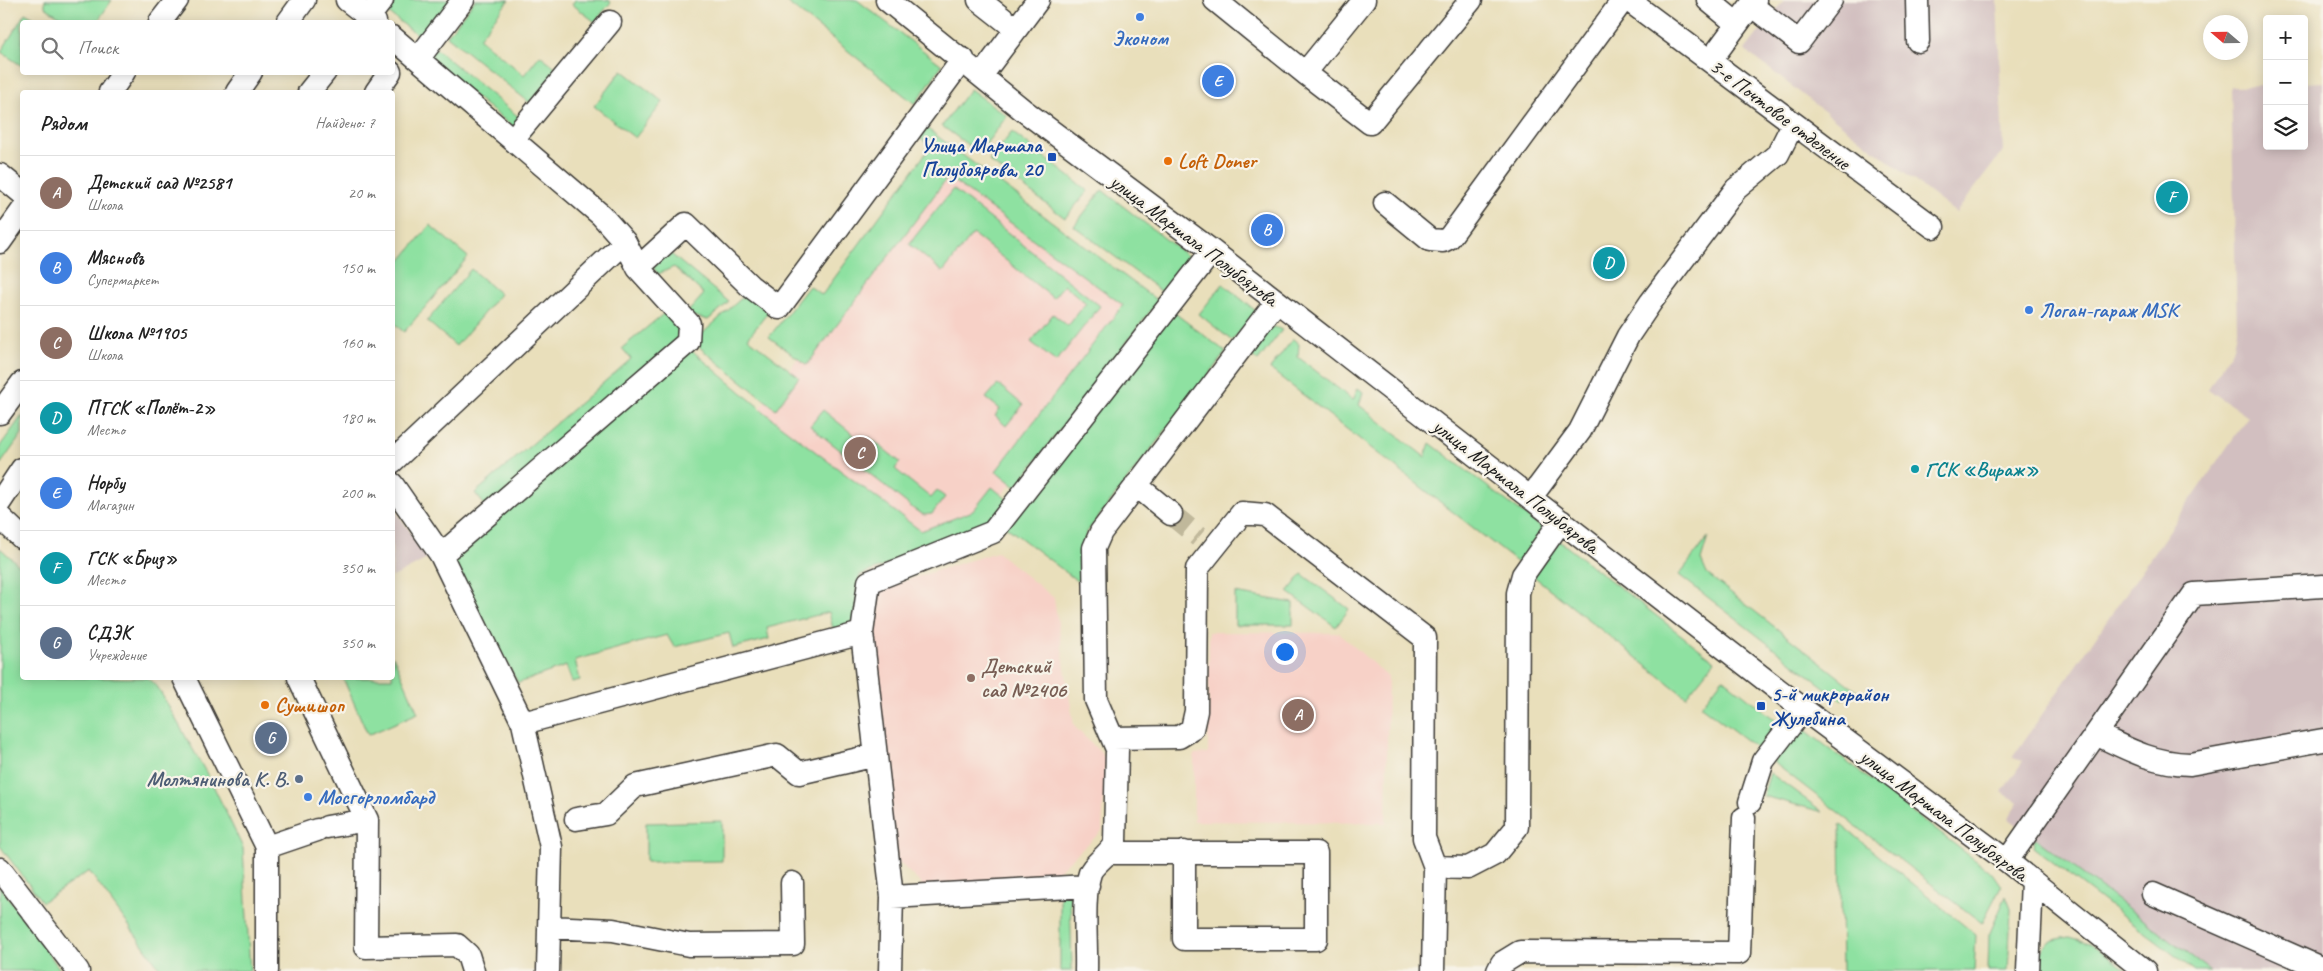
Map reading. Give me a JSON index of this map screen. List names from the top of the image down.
{
  "streets": {
    "street": ["3-е Почтовое отделение", "улица Маршала Полубоярова"]
  },
  "places": {
    "other": [
      "Эконом",
      "Loft Doner",
      "Логан-гараж MSK",
      "ГСК «Вираж»",
      "Детский сад №2406",
      "Сушишоп",
      "Молтянинова К. В.",
      "Мосгорломбард"
    ],
    "transit": ["Улица Маршала Полубоярова, 20", "5-й микрорайон Жулебина"]
  },
  "north": "left",
  "page": {
    "map_buttons": ["+", "−"],
    "search": "Поиск",
    "pins": [
      "E",
      "F",
      "B",
      "D",
      "C",
      "A",
      "G"
    ],
    "heading": ["Рядом", "Найдено: 7"],
    "list": [
      {
        "mark": "A",
        "name": "Детский сад №2581",
        "note": "Школа",
        "value": "20 m"
      },
      {
        "mark": "B",
        "name": "Мясновъ",
        "note": "Супермаркет",
        "value": "150 m"
      },
      {
        "mark": "C",
        "name": "Школа №1905",
        "note": "Школа",
        "value": "160 m"
      },
      {
        "mark": "D",
        "name": "ПГСК «Полёт-2»",
        "note": "Место",
        "value": "180 m"
      },
      {
        "mark": "E",
        "name": "Норбу",
        "note": "Магазин",
        "value": "200 m"
      },
      {
        "mark": "F",
        "name": "ГСК «Бриз»",
        "note": "Место",
        "value": "350 m"
      },
      {
        "mark": "G",
        "name": "СДЭК",
        "note": "Учреждение",
        "value": "350 m"
      }
    ]
  }
}
